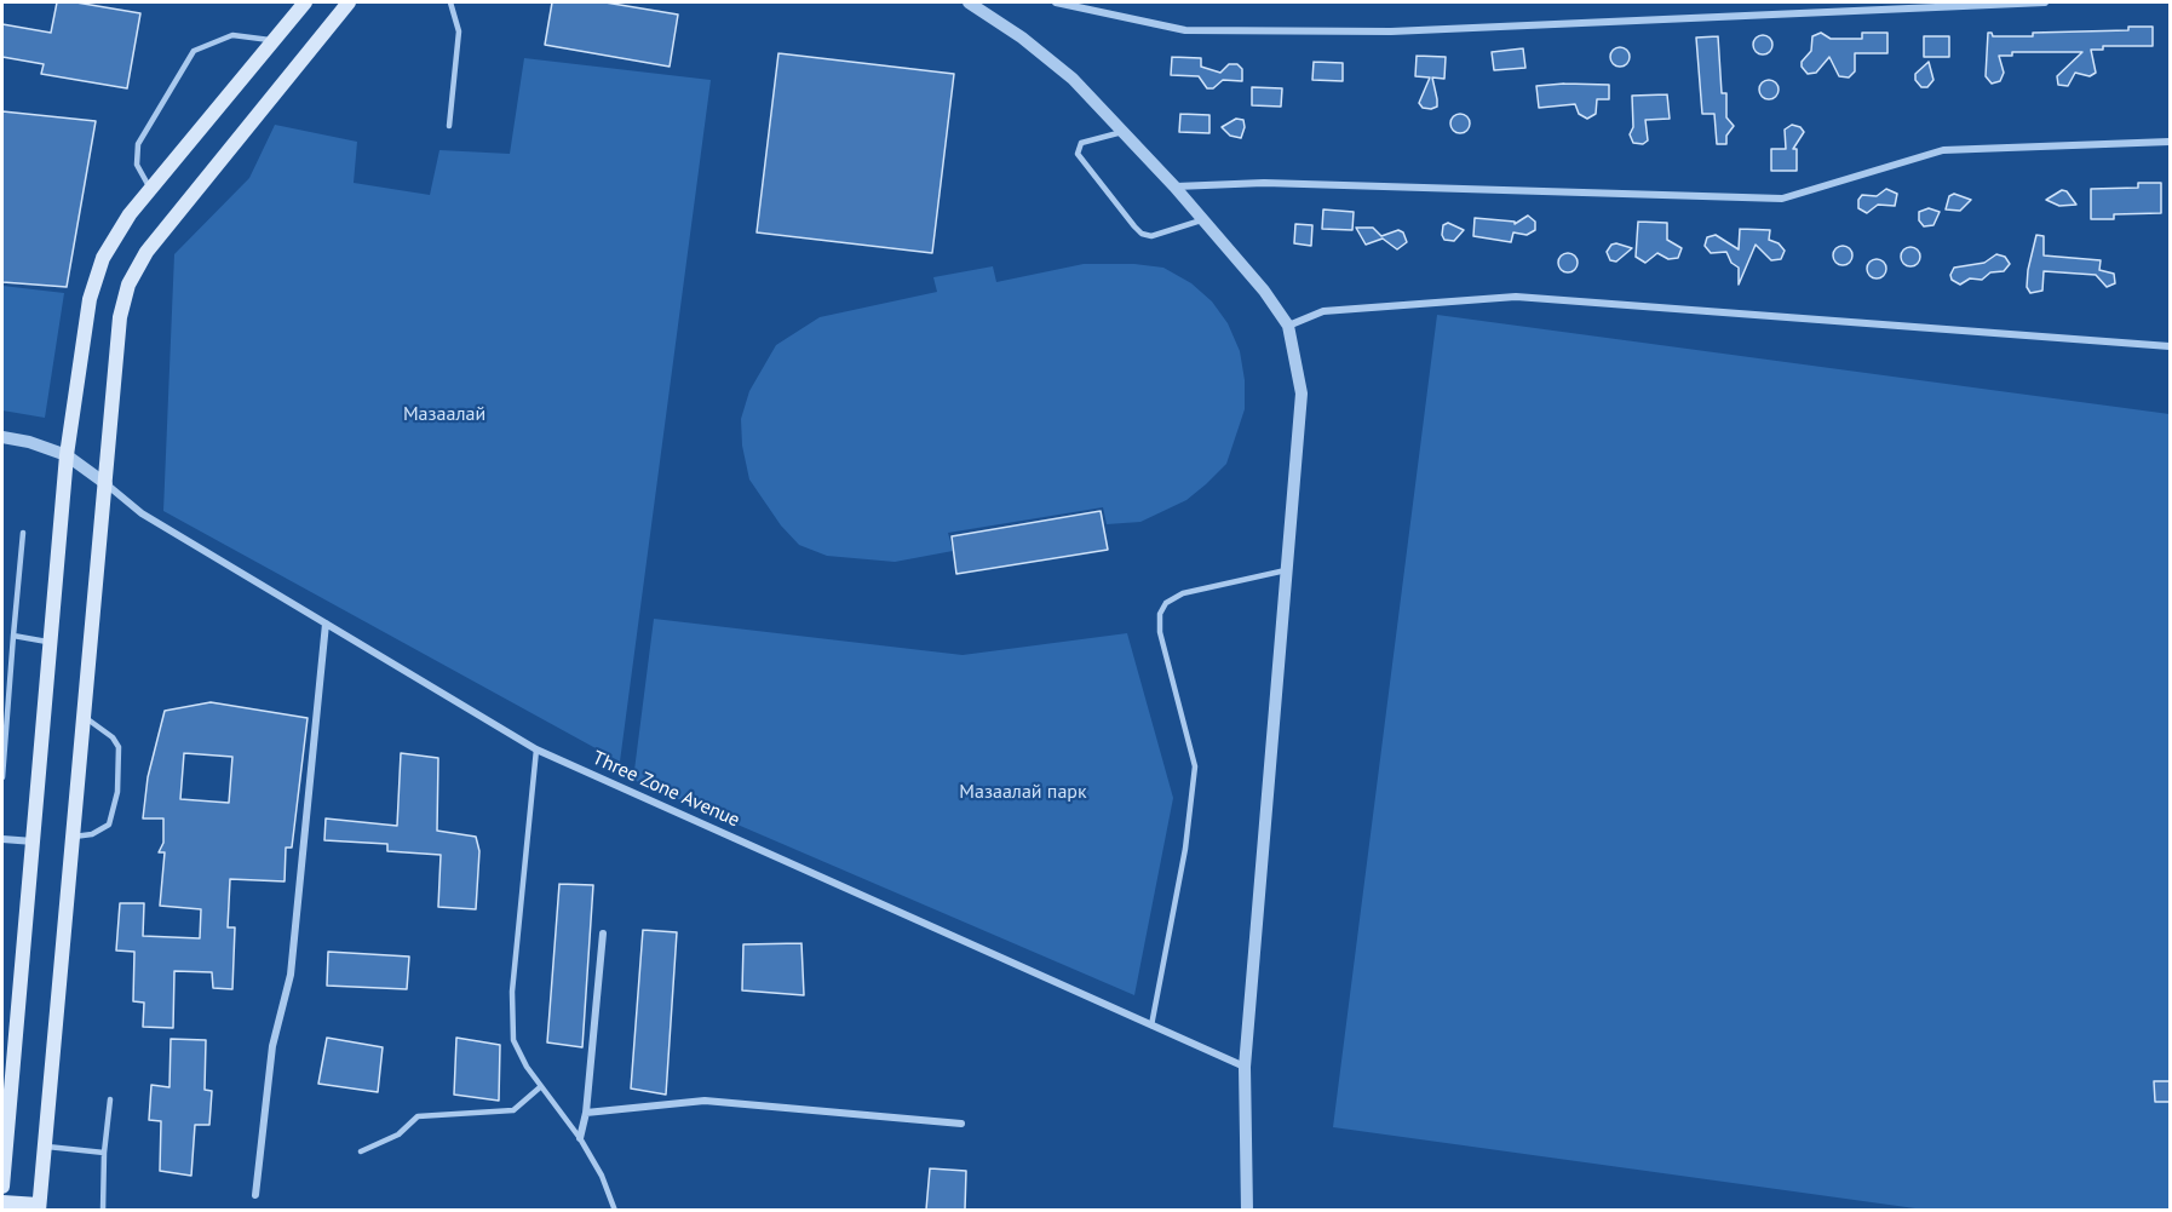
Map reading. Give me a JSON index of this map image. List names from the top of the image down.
{
  "streets": {
    "street": ["Three Zone Avenue"]
  },
  "parks": ["Мазаалай", "Мазаалай парк"]
}
